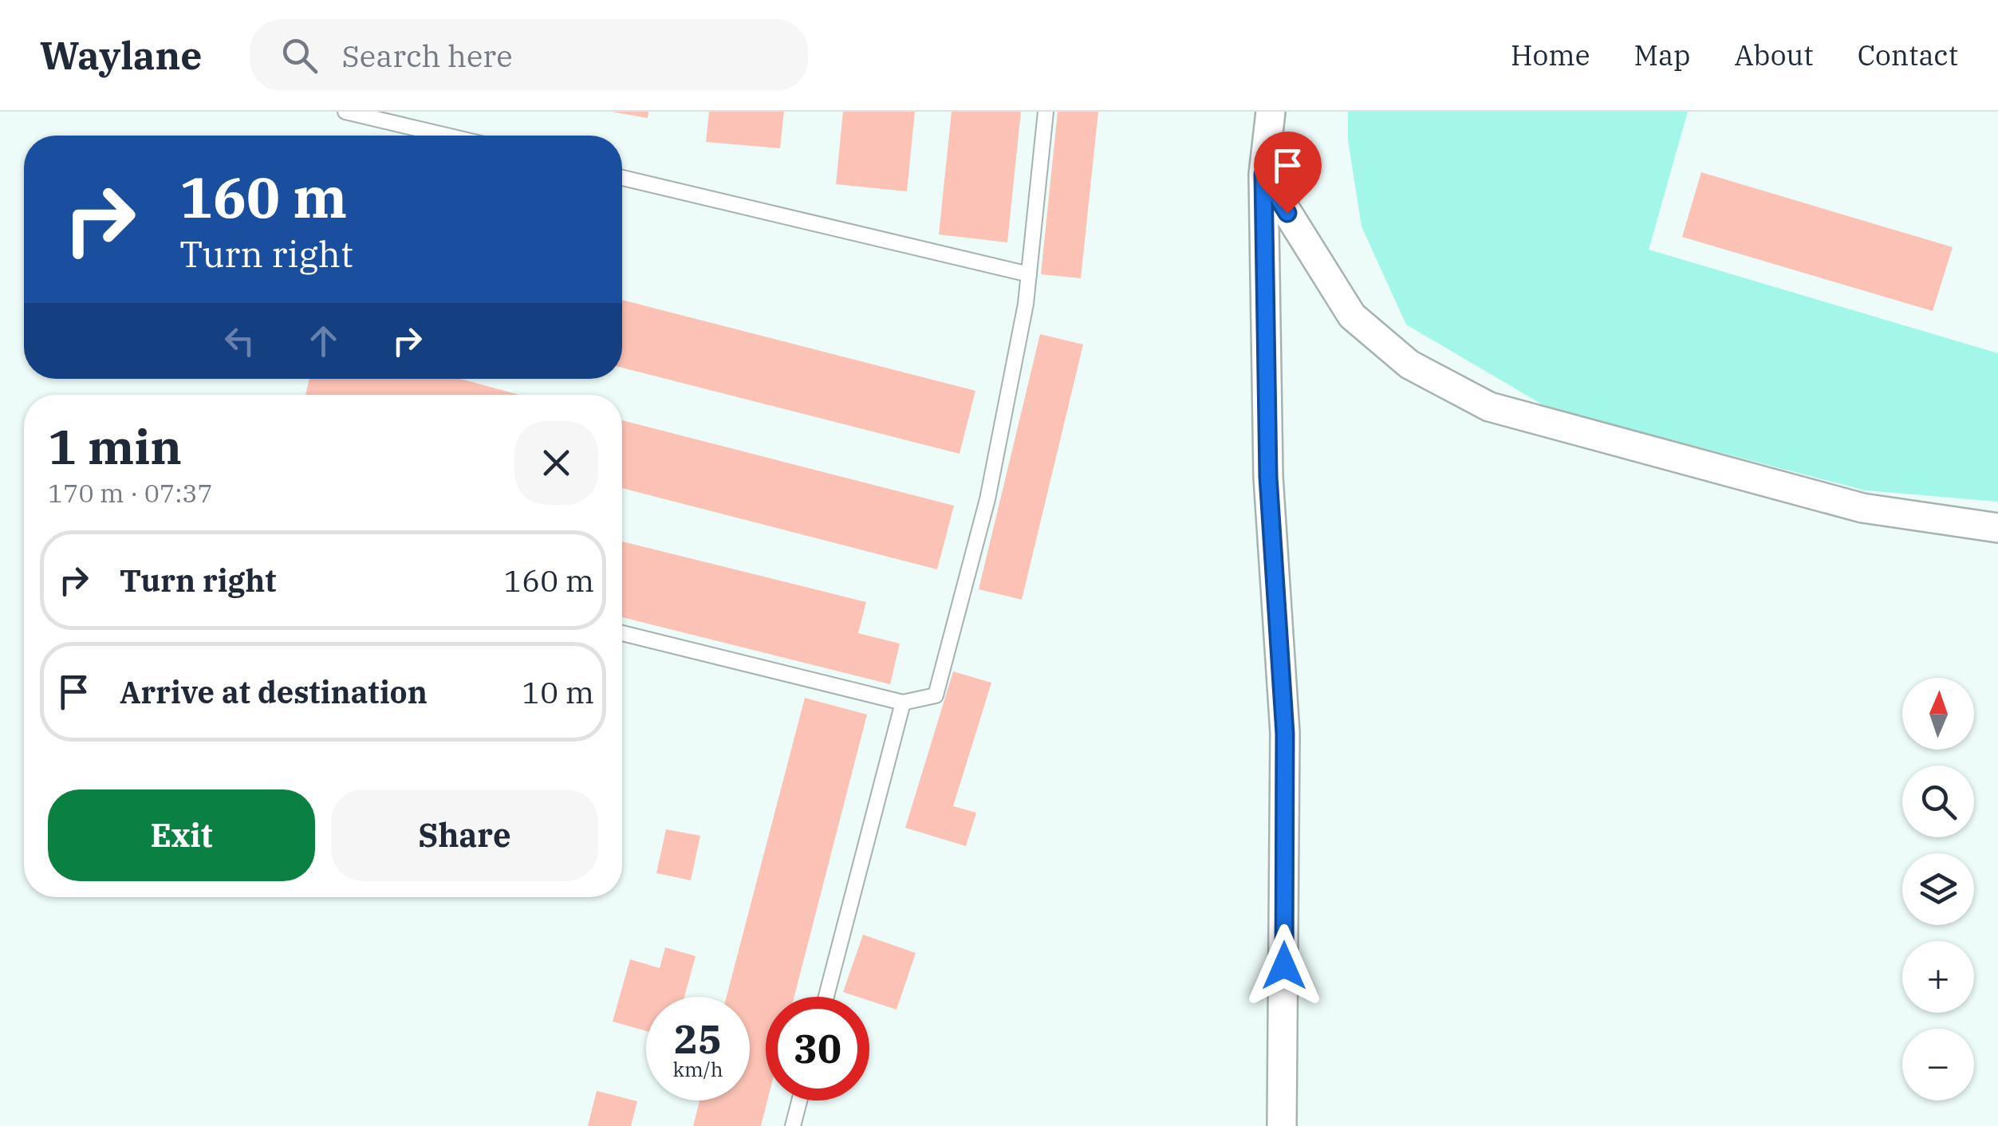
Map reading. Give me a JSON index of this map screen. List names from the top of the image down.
{
  "north": "top",
  "page": {
    "header": "Waylane",
    "search": "Search here",
    "nav": [
      "Home",
      "Map",
      "About",
      "Contact"
    ],
    "turn": ["160 m", "Turn right"],
    "heading": ["1 min", "170 m · 07:37"],
    "list": [
      {
        "name": "Turn right",
        "value": "160 m"
      },
      {
        "name": "Arrive at destination",
        "value": "10 m"
      }
    ],
    "map_buttons": ["+", "−"],
    "buttons": ["Exit", "Share"],
    "speed": "25 km/h",
    "limit": "30"
  }
}
